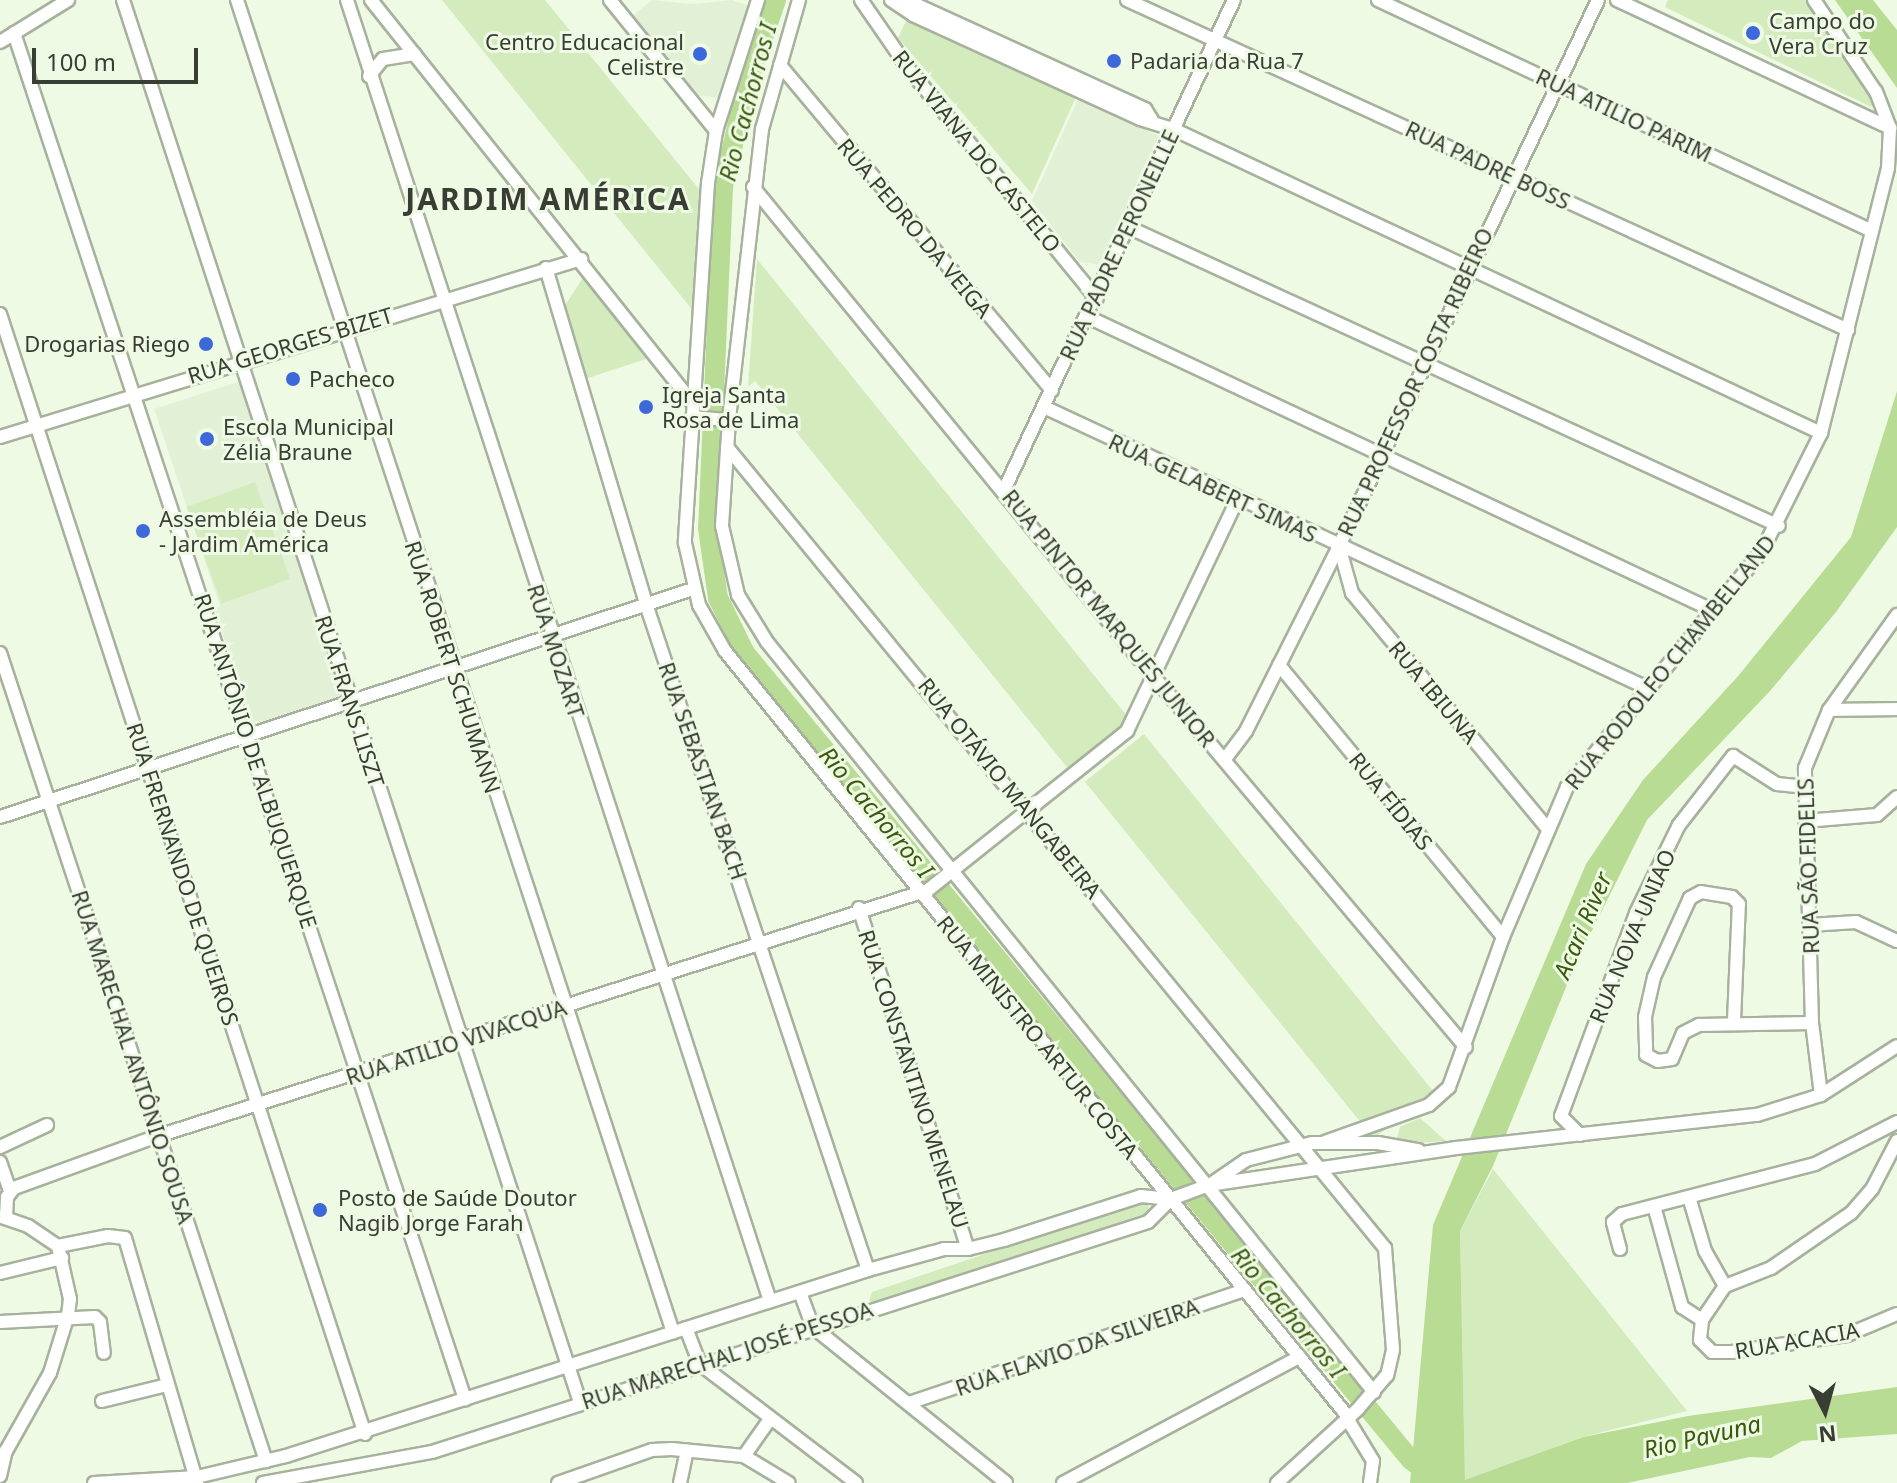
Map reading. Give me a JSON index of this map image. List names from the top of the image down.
{
  "streets": {
    "street": [
      "RUA ATILIO PARIM",
      "RUA VIANA DO CASTELO",
      "RUA PADRE BOSS",
      "RUA PEDRO DA VEIGA",
      "RUA PADRE PERONEILLE",
      "RUA GEORGES BIZET",
      "RUA PROFESSOR COSTA RIBEIRO",
      "RUA GELABERT SIMAS",
      "RUA PINTOR MARQUES JUNIOR",
      "RUA MOZART",
      "RUA RODOLFO CHAMBELLAND",
      "RUA ROBERT SCHUMANN",
      "RUA IBIUNA",
      "RUA FRANS LISZT",
      "RUA ANTÔNIO DE ALBUQUERQUE",
      "RUA SEBASTIAN BACH",
      "RUA OTÁVIO MANGABEIRA",
      "RUA FÍDIAS",
      "RUA SÃO FIDELIS",
      "RUA FRERNANDO DE QUEIROS",
      "RUA NOVA UNIAO",
      "RUA MINISTRO ARTUR COSTA",
      "RUA ATILIO VIVACQUA",
      "RUA MARECHAL ANTÔNIO SOUSA",
      "RUA CONSTANTINO MENELAU",
      "RUA ACACIA",
      "RUA FLAVIO DA SILVEIRA",
      "RUA MARECHAL JOSÉ PESSOA"
    ]
  },
  "crossings": [
    ["RUA ATILIO PARIM", "RUA PROFESSOR COSTA RIBEIRO"],
    ["RUA ATILIO PARIM", "RUA RODOLFO CHAMBELLAND"],
    ["RUA VIANA DO CASTELO", "RUA PADRE PERONEILLE"],
    ["RUA PADRE BOSS", "RUA PADRE PERONEILLE"],
    ["RUA PADRE BOSS", "RUA PROFESSOR COSTA RIBEIRO"],
    ["RUA PADRE BOSS", "RUA RODOLFO CHAMBELLAND"],
    ["RUA PEDRO DA VEIGA", "RUA PADRE PERONEILLE"],
    ["RUA PEDRO DA VEIGA", "RUA MINISTRO ARTUR COSTA"],
    ["RUA PADRE PERONEILLE", "RUA GELABERT SIMAS"],
    ["RUA PADRE PERONEILLE", "RUA PINTOR MARQUES JUNIOR"],
    ["RUA GEORGES BIZET", "RUA MOZART"],
    ["RUA GEORGES BIZET", "RUA ROBERT SCHUMANN"],
    ["RUA GEORGES BIZET", "RUA FRANS LISZT"],
    ["RUA GEORGES BIZET", "RUA ANTÔNIO DE ALBUQUERQUE"],
    ["RUA GEORGES BIZET", "RUA SEBASTIAN BACH"],
    ["RUA GEORGES BIZET", "RUA FRERNANDO DE QUEIROS"],
    ["RUA PROFESSOR COSTA RIBEIRO", "RUA GELABERT SIMAS"],
    ["RUA PROFESSOR COSTA RIBEIRO", "RUA PINTOR MARQUES JUNIOR"],
    ["RUA PROFESSOR COSTA RIBEIRO", "RUA IBIUNA"],
    ["RUA PROFESSOR COSTA RIBEIRO", "RUA FÍDIAS"],
    ["RUA GELABERT SIMAS", "RUA RODOLFO CHAMBELLAND"],
    ["RUA GELABERT SIMAS", "RUA IBIUNA"],
    ["RUA GELABERT SIMAS", "RUA ATILIO VIVACQUA"],
    ["RUA PINTOR MARQUES JUNIOR", "RUA RODOLFO CHAMBELLAND"],
    ["RUA PINTOR MARQUES JUNIOR", "RUA MINISTRO ARTUR COSTA"],
    ["RUA PINTOR MARQUES JUNIOR", "RUA ATILIO VIVACQUA"],
    ["RUA MOZART", "RUA ATILIO VIVACQUA"],
    ["RUA MOZART", "RUA MARECHAL JOSÉ PESSOA"],
    ["RUA RODOLFO CHAMBELLAND", "RUA IBIUNA"],
    ["RUA RODOLFO CHAMBELLAND", "RUA FÍDIAS"],
    ["RUA RODOLFO CHAMBELLAND", "RUA MARECHAL JOSÉ PESSOA"],
    ["RUA ROBERT SCHUMANN", "RUA ATILIO VIVACQUA"],
    ["RUA ROBERT SCHUMANN", "RUA MARECHAL JOSÉ PESSOA"],
    ["RUA FRANS LISZT", "RUA ATILIO VIVACQUA"],
    ["RUA FRANS LISZT", "RUA MARECHAL JOSÉ PESSOA"],
    ["RUA ANTÔNIO DE ALBUQUERQUE", "RUA ATILIO VIVACQUA"],
    ["RUA ANTÔNIO DE ALBUQUERQUE", "RUA MARECHAL JOSÉ PESSOA"],
    ["RUA SEBASTIAN BACH", "RUA ATILIO VIVACQUA"],
    ["RUA SEBASTIAN BACH", "RUA MARECHAL JOSÉ PESSOA"],
    ["RUA OTÁVIO MANGABEIRA", "RUA MINISTRO ARTUR COSTA"],
    ["RUA OTÁVIO MANGABEIRA", "RUA ATILIO VIVACQUA"],
    ["RUA OTÁVIO MANGABEIRA", "RUA MARECHAL JOSÉ PESSOA"],
    ["RUA SÃO FIDELIS", "RUA NOVA UNIAO"],
    ["RUA FRERNANDO DE QUEIROS", "RUA ATILIO VIVACQUA"],
    ["RUA FRERNANDO DE QUEIROS", "RUA MARECHAL JOSÉ PESSOA"],
    ["RUA NOVA UNIAO", "RUA MARECHAL JOSÉ PESSOA"],
    ["RUA MINISTRO ARTUR COSTA", "RUA ATILIO VIVACQUA"],
    ["RUA MINISTRO ARTUR COSTA", "RUA FLAVIO DA SILVEIRA"],
    ["RUA MINISTRO ARTUR COSTA", "RUA MARECHAL JOSÉ PESSOA"],
    ["RUA ATILIO VIVACQUA", "RUA MARECHAL ANTÔNIO SOUSA"],
    ["RUA ATILIO VIVACQUA", "RUA CONSTANTINO MENELAU"],
    ["RUA MARECHAL ANTÔNIO SOUSA", "RUA MARECHAL JOSÉ PESSOA"],
    ["RUA CONSTANTINO MENELAU", "RUA MARECHAL JOSÉ PESSOA"]
  ],
  "districts": ["JARDIM AMÉRICA"],
  "water": ["Rio Cachorros I", "Acari River", "Rio Pavuna"],
  "places": [
    "Campo do Vera Cruz",
    "Centro Educacional Celistre",
    "Padaria da Rua 7",
    "Drogarias Riego",
    "Pacheco",
    "Igreja Santa Rosa de Lima",
    "Escola Municipal Zélia Braune",
    "Assembléia de Deus - Jardim América",
    "Posto de Saúde Doutor Nagib Jorge Farah"
  ],
  "scale_bar": "100 m",
  "north": "bottom"
}
